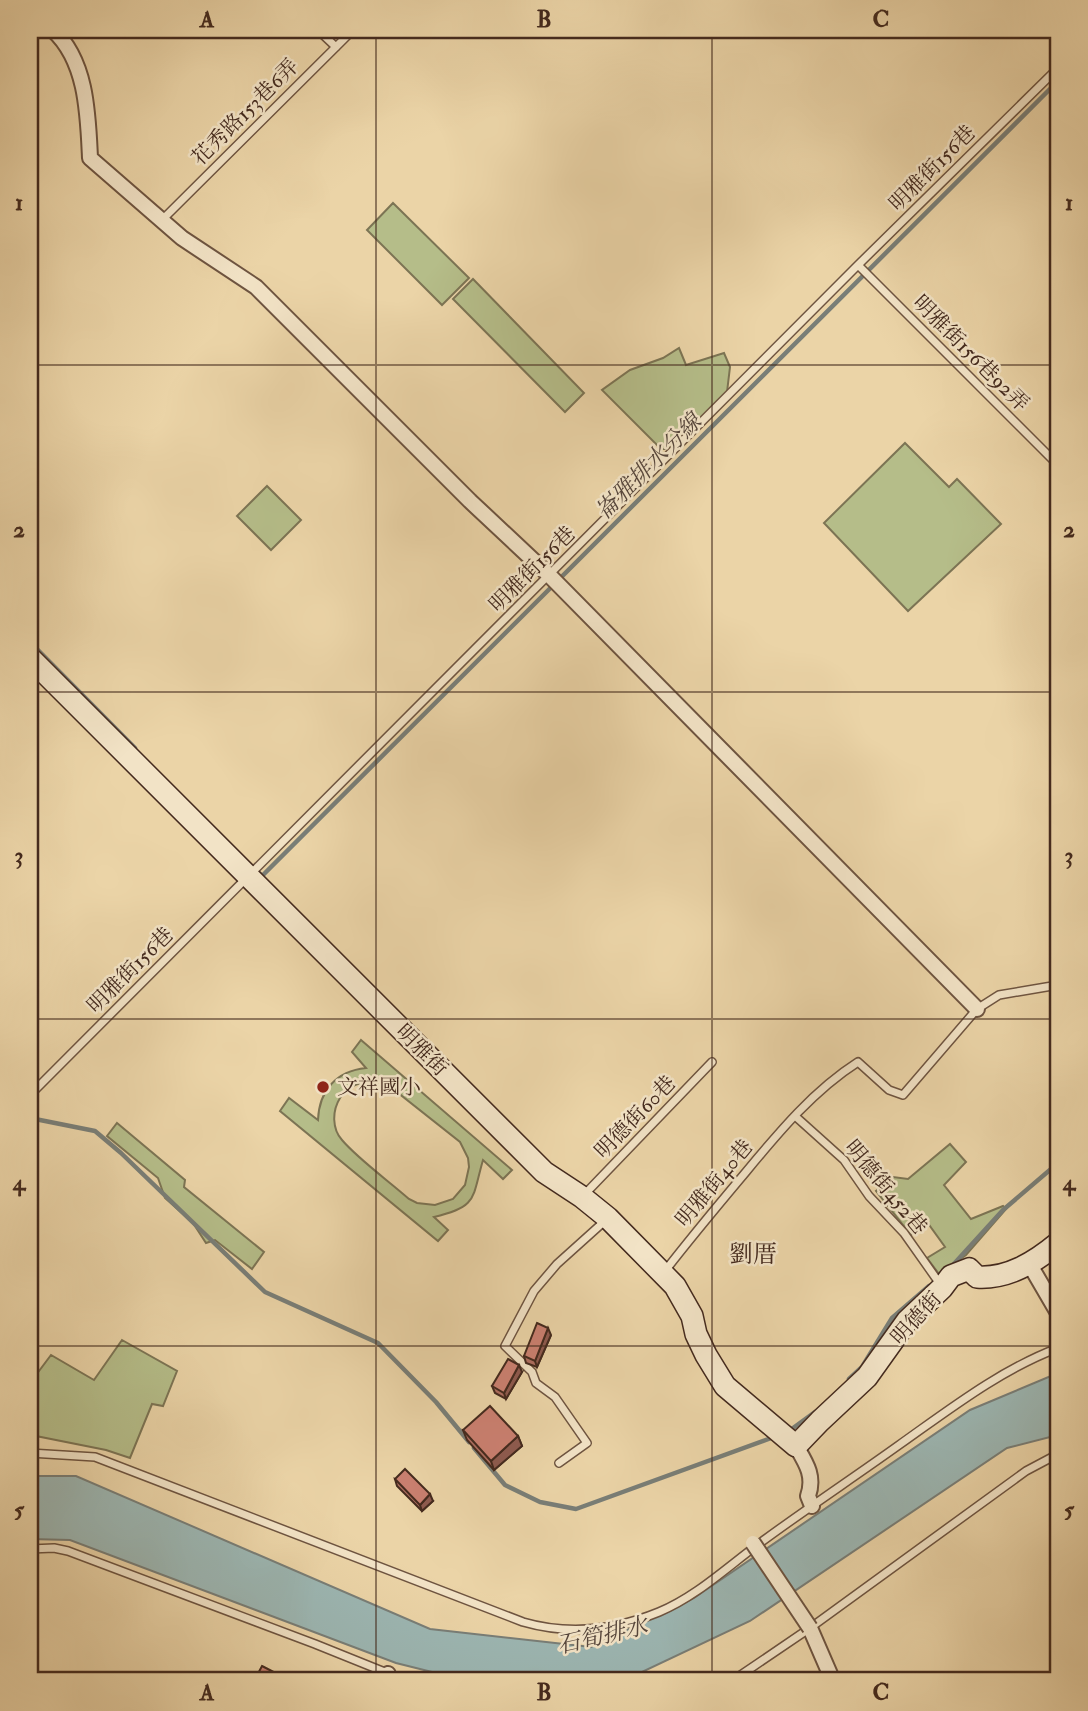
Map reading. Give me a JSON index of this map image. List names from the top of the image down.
{
  "streets": {
    "street": ["明雅街", "明德街"],
    "lane": [
      "花秀路153巷6弄",
      "明雅街156巷",
      "明雅街156巷92弄",
      "明德街60巷",
      "明雅街40巷",
      "明德街452巷"
    ]
  },
  "crossings": [
    ["明雅街156巷", "明雅街156巷92弄"],
    ["明雅街156巷", "明雅街"],
    ["明雅街", "明德街60巷"],
    ["明雅街", "明雅街40巷"],
    ["明雅街", "明德街"],
    ["明雅街40巷", "明德街452巷"],
    ["明德街452巷", "明德街"]
  ],
  "districts": ["劉厝"],
  "water": ["崙雅排水分線", "石筍排水"],
  "places": ["文祥國小"],
  "grid": {
    "columns": ["A", "B", "C"],
    "rows": [
      "1",
      "2",
      "3",
      "4",
      "5"
    ]
  }
}
